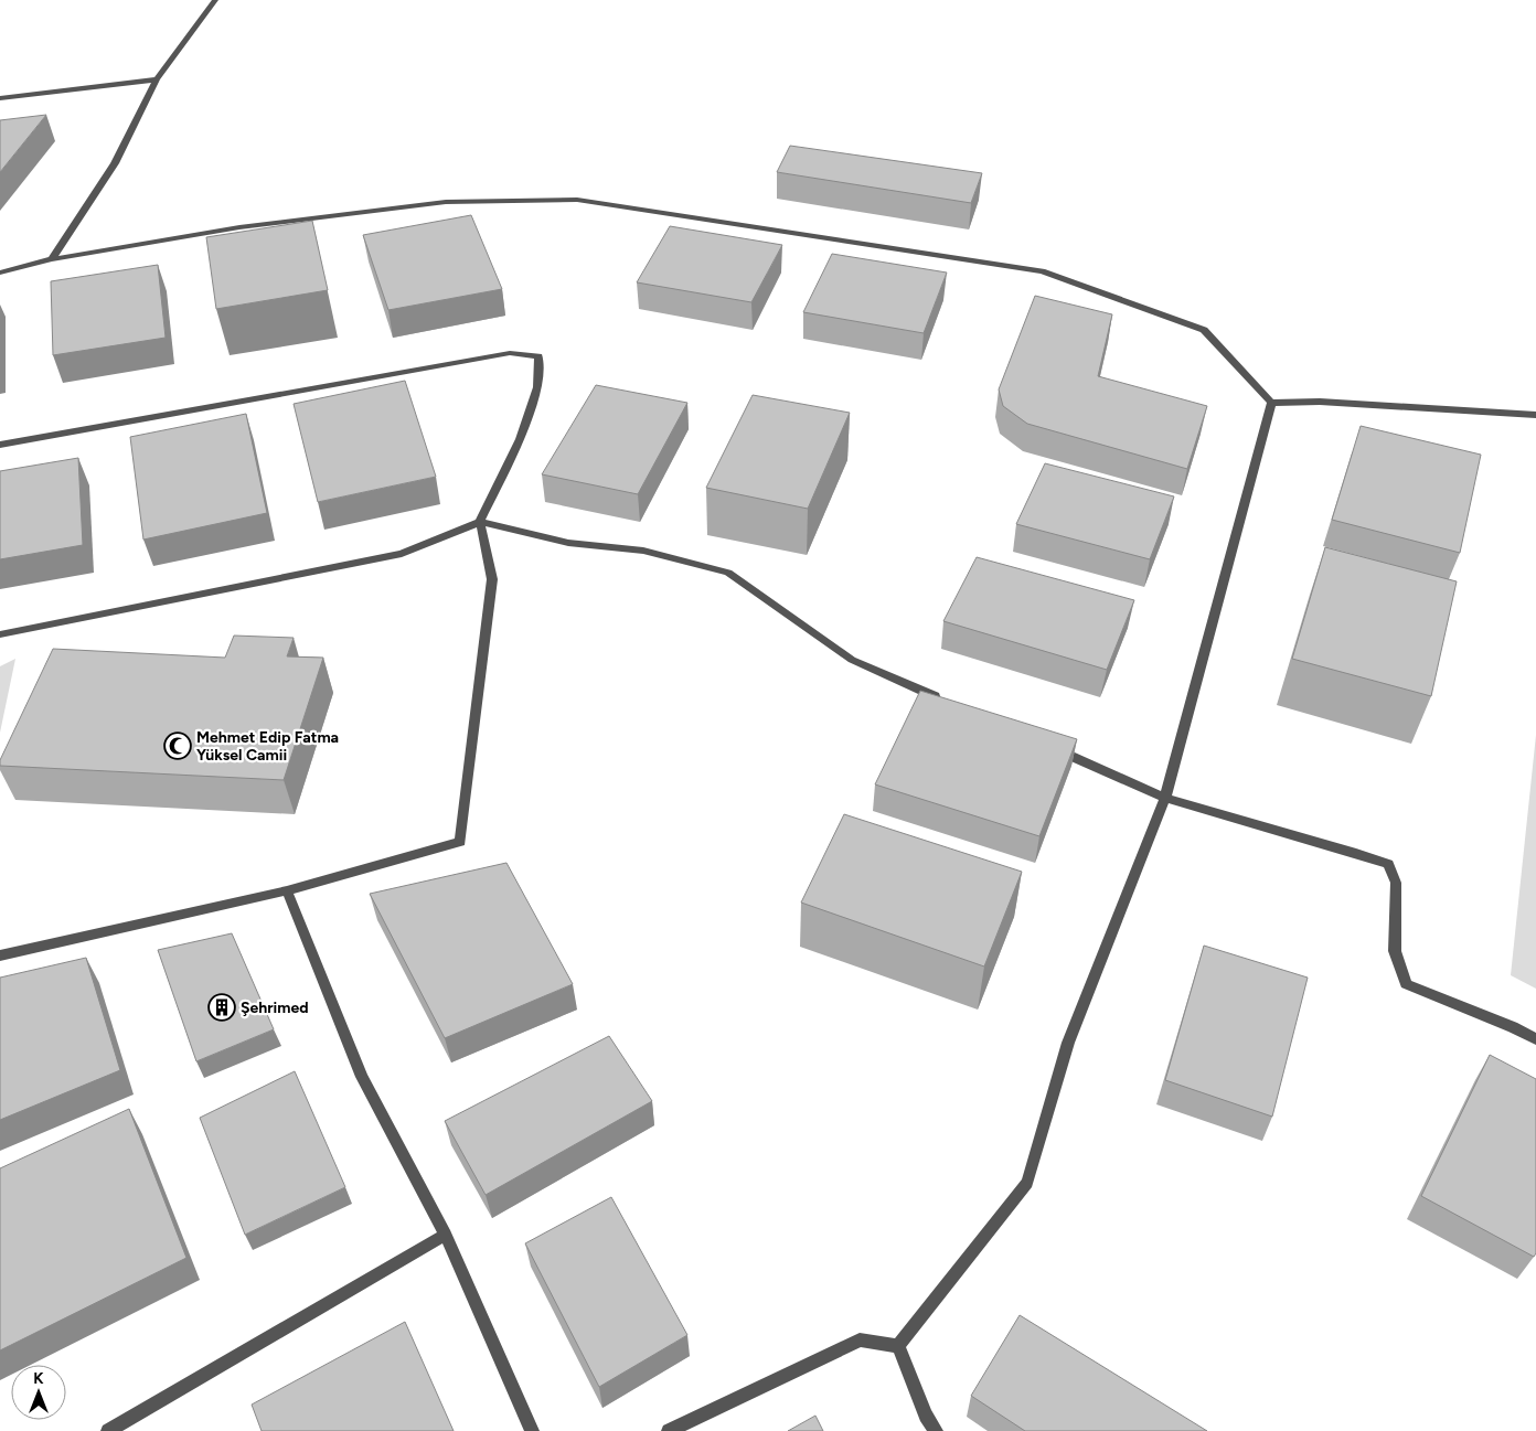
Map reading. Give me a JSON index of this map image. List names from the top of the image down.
{
  "places": {
    "mosque": ["Mehmet Edip Fatma Yüksel Camii"],
    "building": ["Şehrimed"]
  },
  "north": "top"
}
